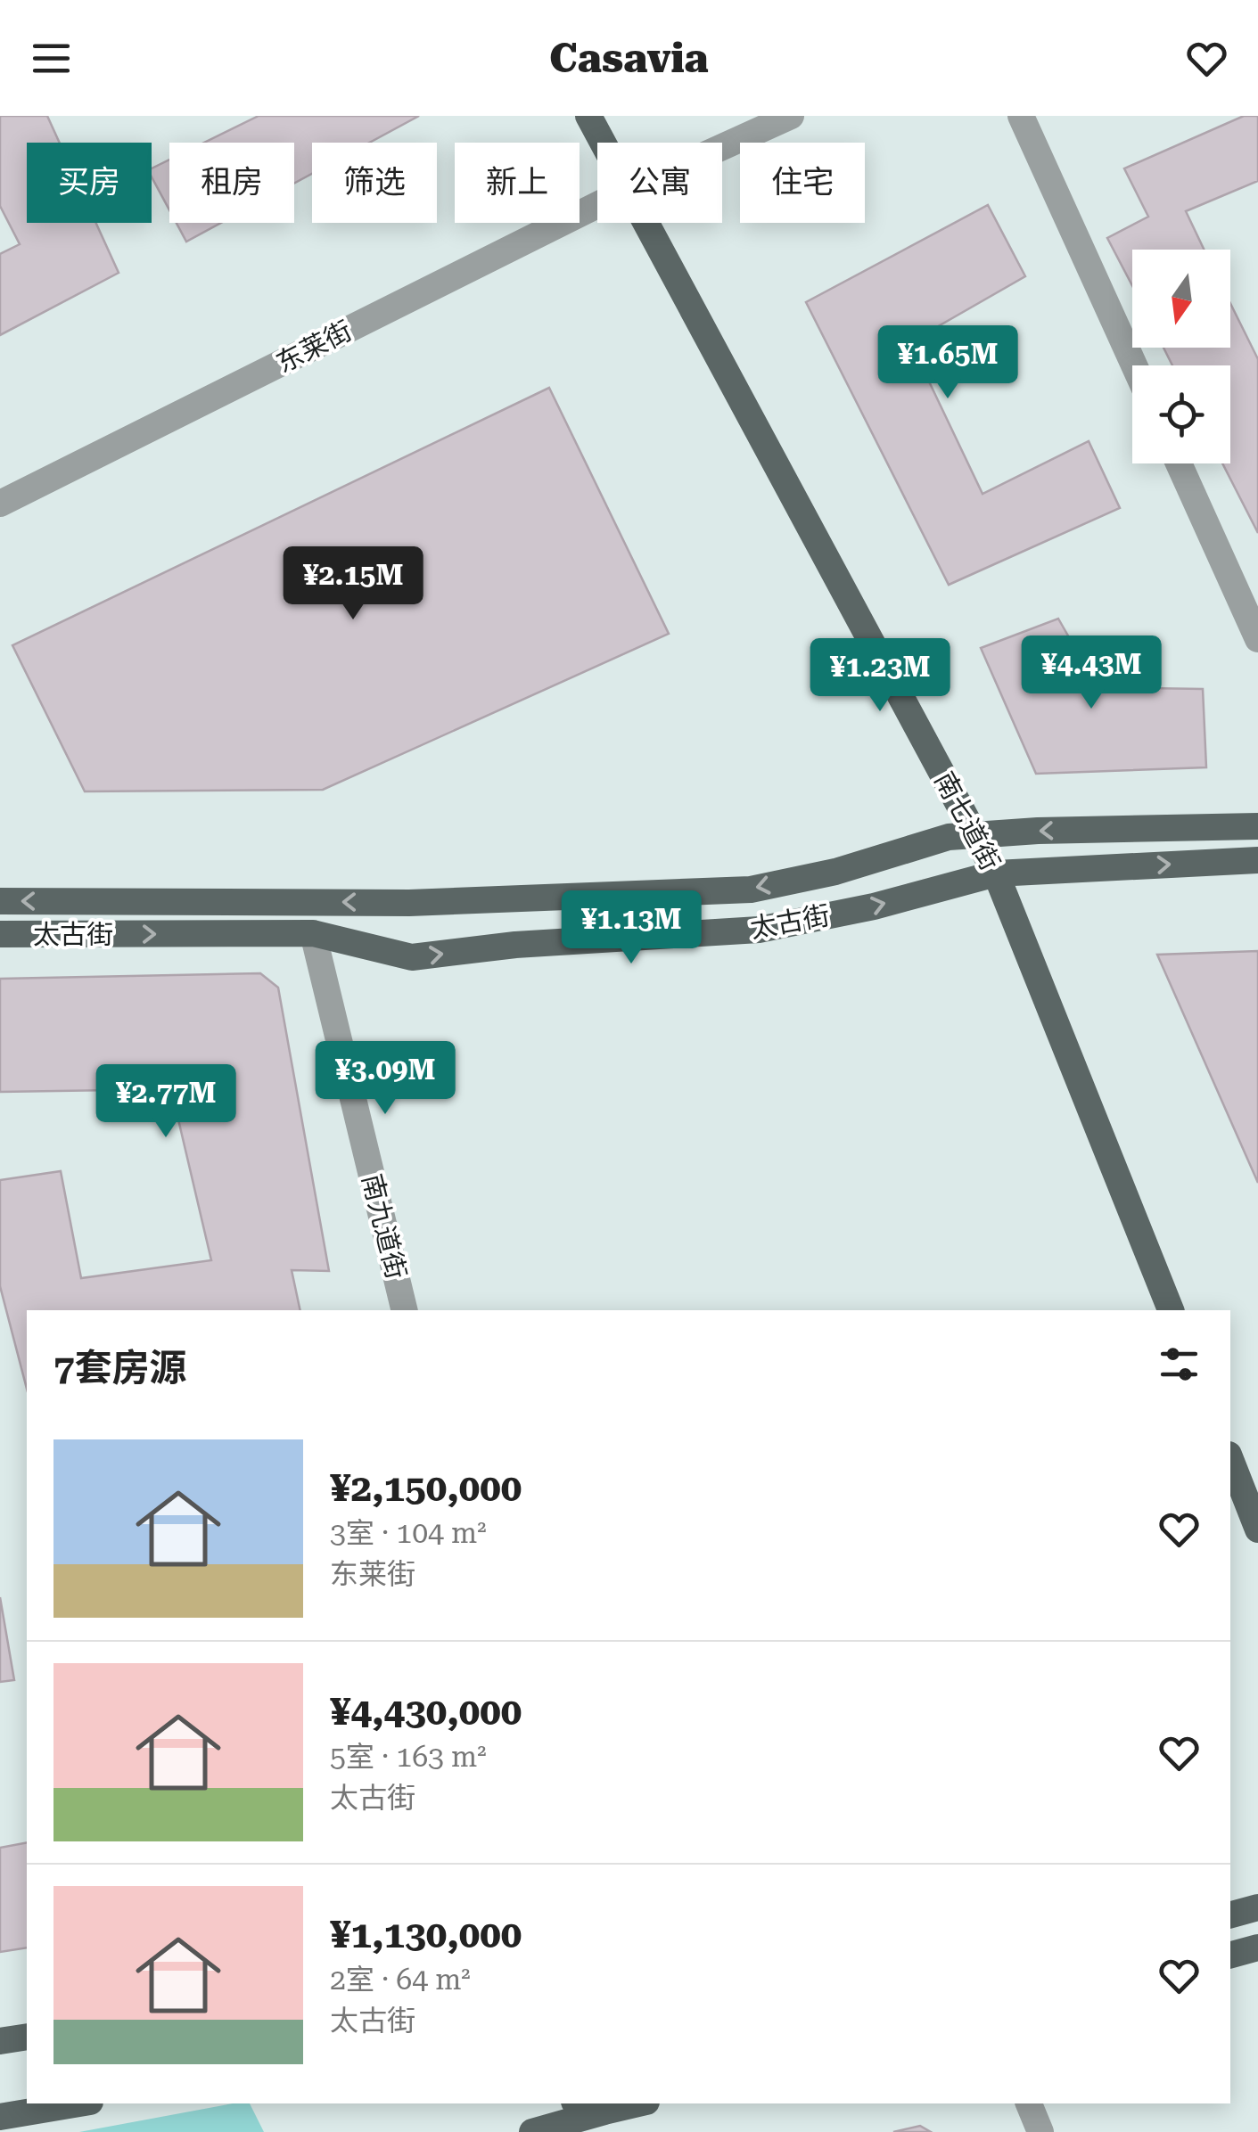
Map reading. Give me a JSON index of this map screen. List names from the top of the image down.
{
  "streets": {
    "main road": ["南七道街", "太古街"],
    "street": ["东莱街", "南九道街"]
  },
  "crossings": [
    ["南七道街", "太古街"],
    ["太古街", "南九道街"]
  ],
  "north": "bottom",
  "page": {
    "header": "Casavia",
    "chip": [
      "买房",
      "租房",
      "筛选",
      "新上",
      "公寓",
      "住宅"
    ],
    "price": [
      "¥1.65M",
      "¥2.15M",
      "¥4.43M",
      "¥1.23M",
      "¥1.13M",
      "¥3.09M",
      "¥2.77M"
    ],
    "heading": "7套房源",
    "list": [
      {
        "name": "¥2,150,000",
        "note": "3室 · 104 m² · 东莱街"
      },
      {
        "name": "¥4,430,000",
        "note": "5室 · 163 m² · 太古街"
      },
      {
        "name": "¥1,130,000",
        "note": "2室 · 64 m² · 太古街"
      }
    ]
  }
}
